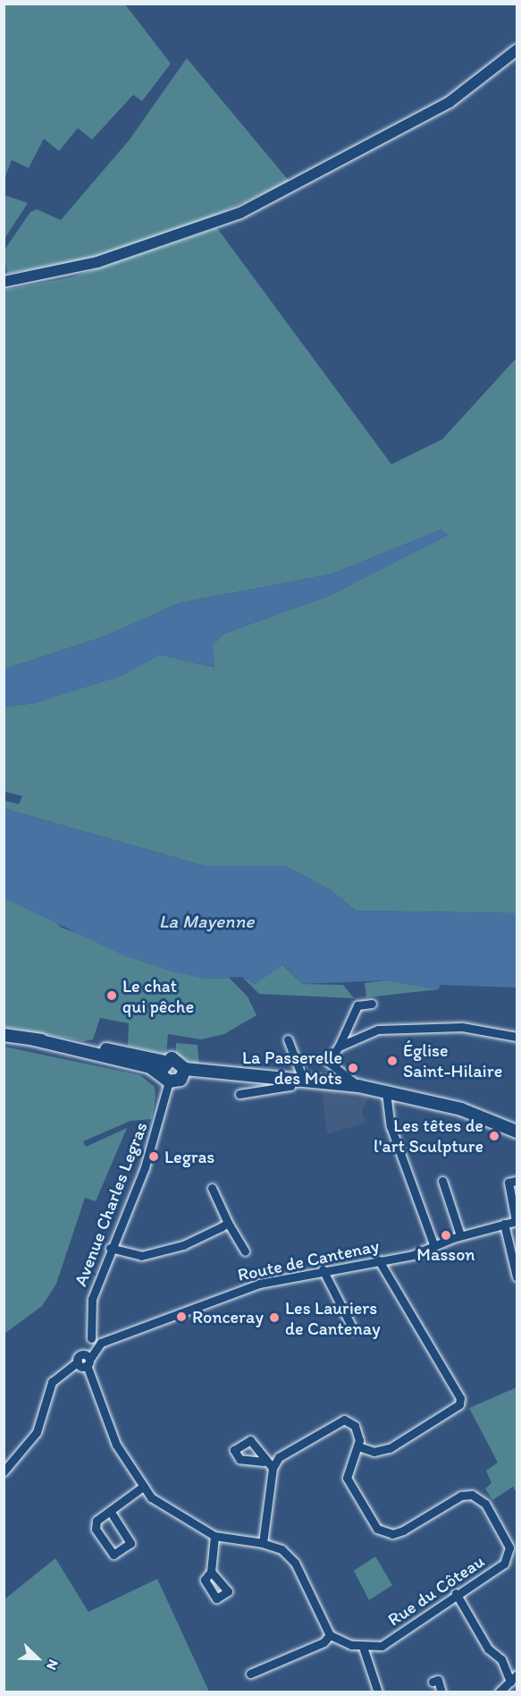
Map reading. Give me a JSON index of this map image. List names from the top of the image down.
{
  "streets": {
    "street": ["Avenue Charles Legras", "Route de Cantenay", "Rue du Côteau"]
  },
  "crossings": [
    ["Avenue Charles Legras", "Route de Cantenay"]
  ],
  "water": ["La Mayenne"],
  "places": [
    "Le chat qui pêche",
    "Église Saint-Hilaire",
    "La Passerelle des Mots",
    "Les têtes de l'art Sculpture",
    "Legras",
    "Masson",
    "Ronceray",
    "Les Lauriers de Cantenay"
  ],
  "north": "bottom right"
}
